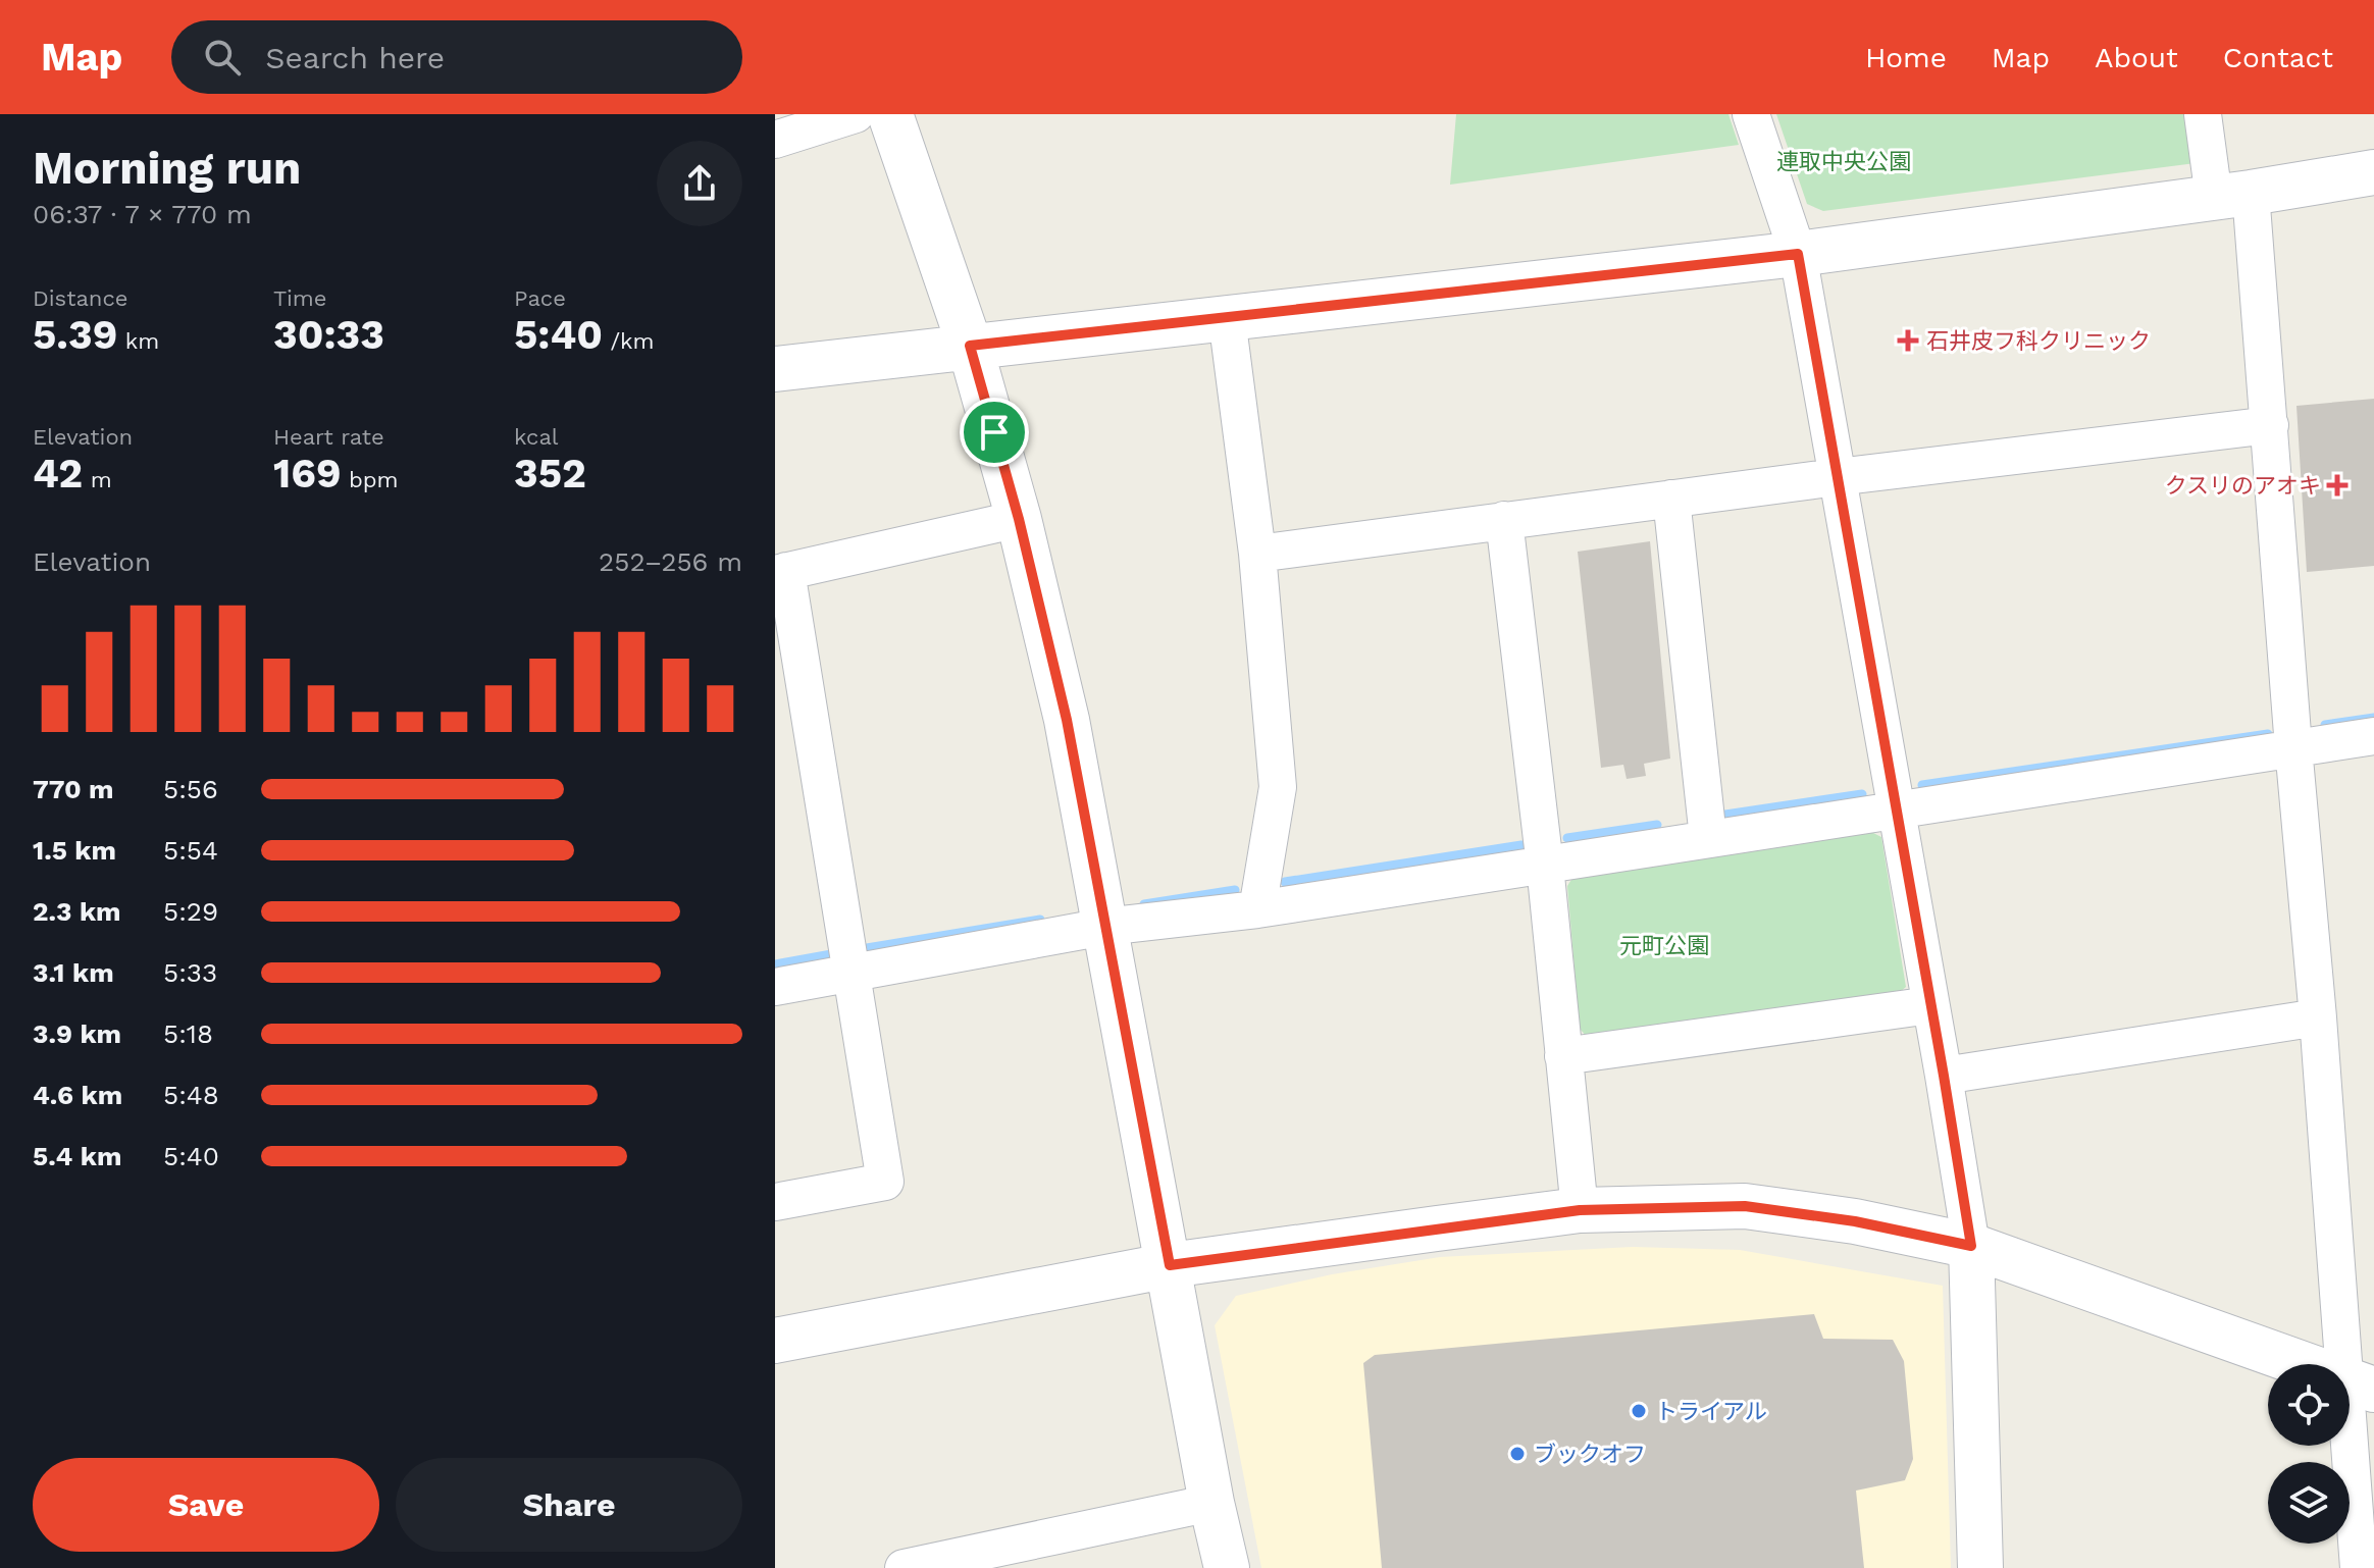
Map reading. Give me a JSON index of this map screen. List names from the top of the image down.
{
  "parks": ["連取中央公園", "元町公園"],
  "places": {
    "health": ["石井皮フ科クリニック", "クスリのアオキ"],
    "other": ["トライアル", "ブックオフ"]
  },
  "page": {
    "header": "Map",
    "search": "Search here",
    "nav": [
      "Home",
      "Map",
      "About",
      "Contact"
    ],
    "heading": ["Morning run", "06:37 · 7 × 770 m"],
    "stats": [
      ["Distance", "5.39 km"],
      ["Time", "30:33"],
      ["Pace", "5:40 /km"],
      ["Elevation", "42 m"],
      ["Heart rate", "169 bpm"],
      ["kcal", "352"]
    ],
    "chart": ["Elevation", "252–256 m"],
    "list": [
      {
        "name": "770 m",
        "note": "5:56"
      },
      {
        "name": "1.5 km",
        "note": "5:54"
      },
      {
        "name": "2.3 km",
        "note": "5:29"
      },
      {
        "name": "3.1 km",
        "note": "5:33"
      },
      {
        "name": "3.9 km",
        "note": "5:18"
      },
      {
        "name": "4.6 km",
        "note": "5:48"
      },
      {
        "name": "5.4 km",
        "note": "5:40"
      }
    ],
    "buttons": ["Save", "Share"]
  }
}
